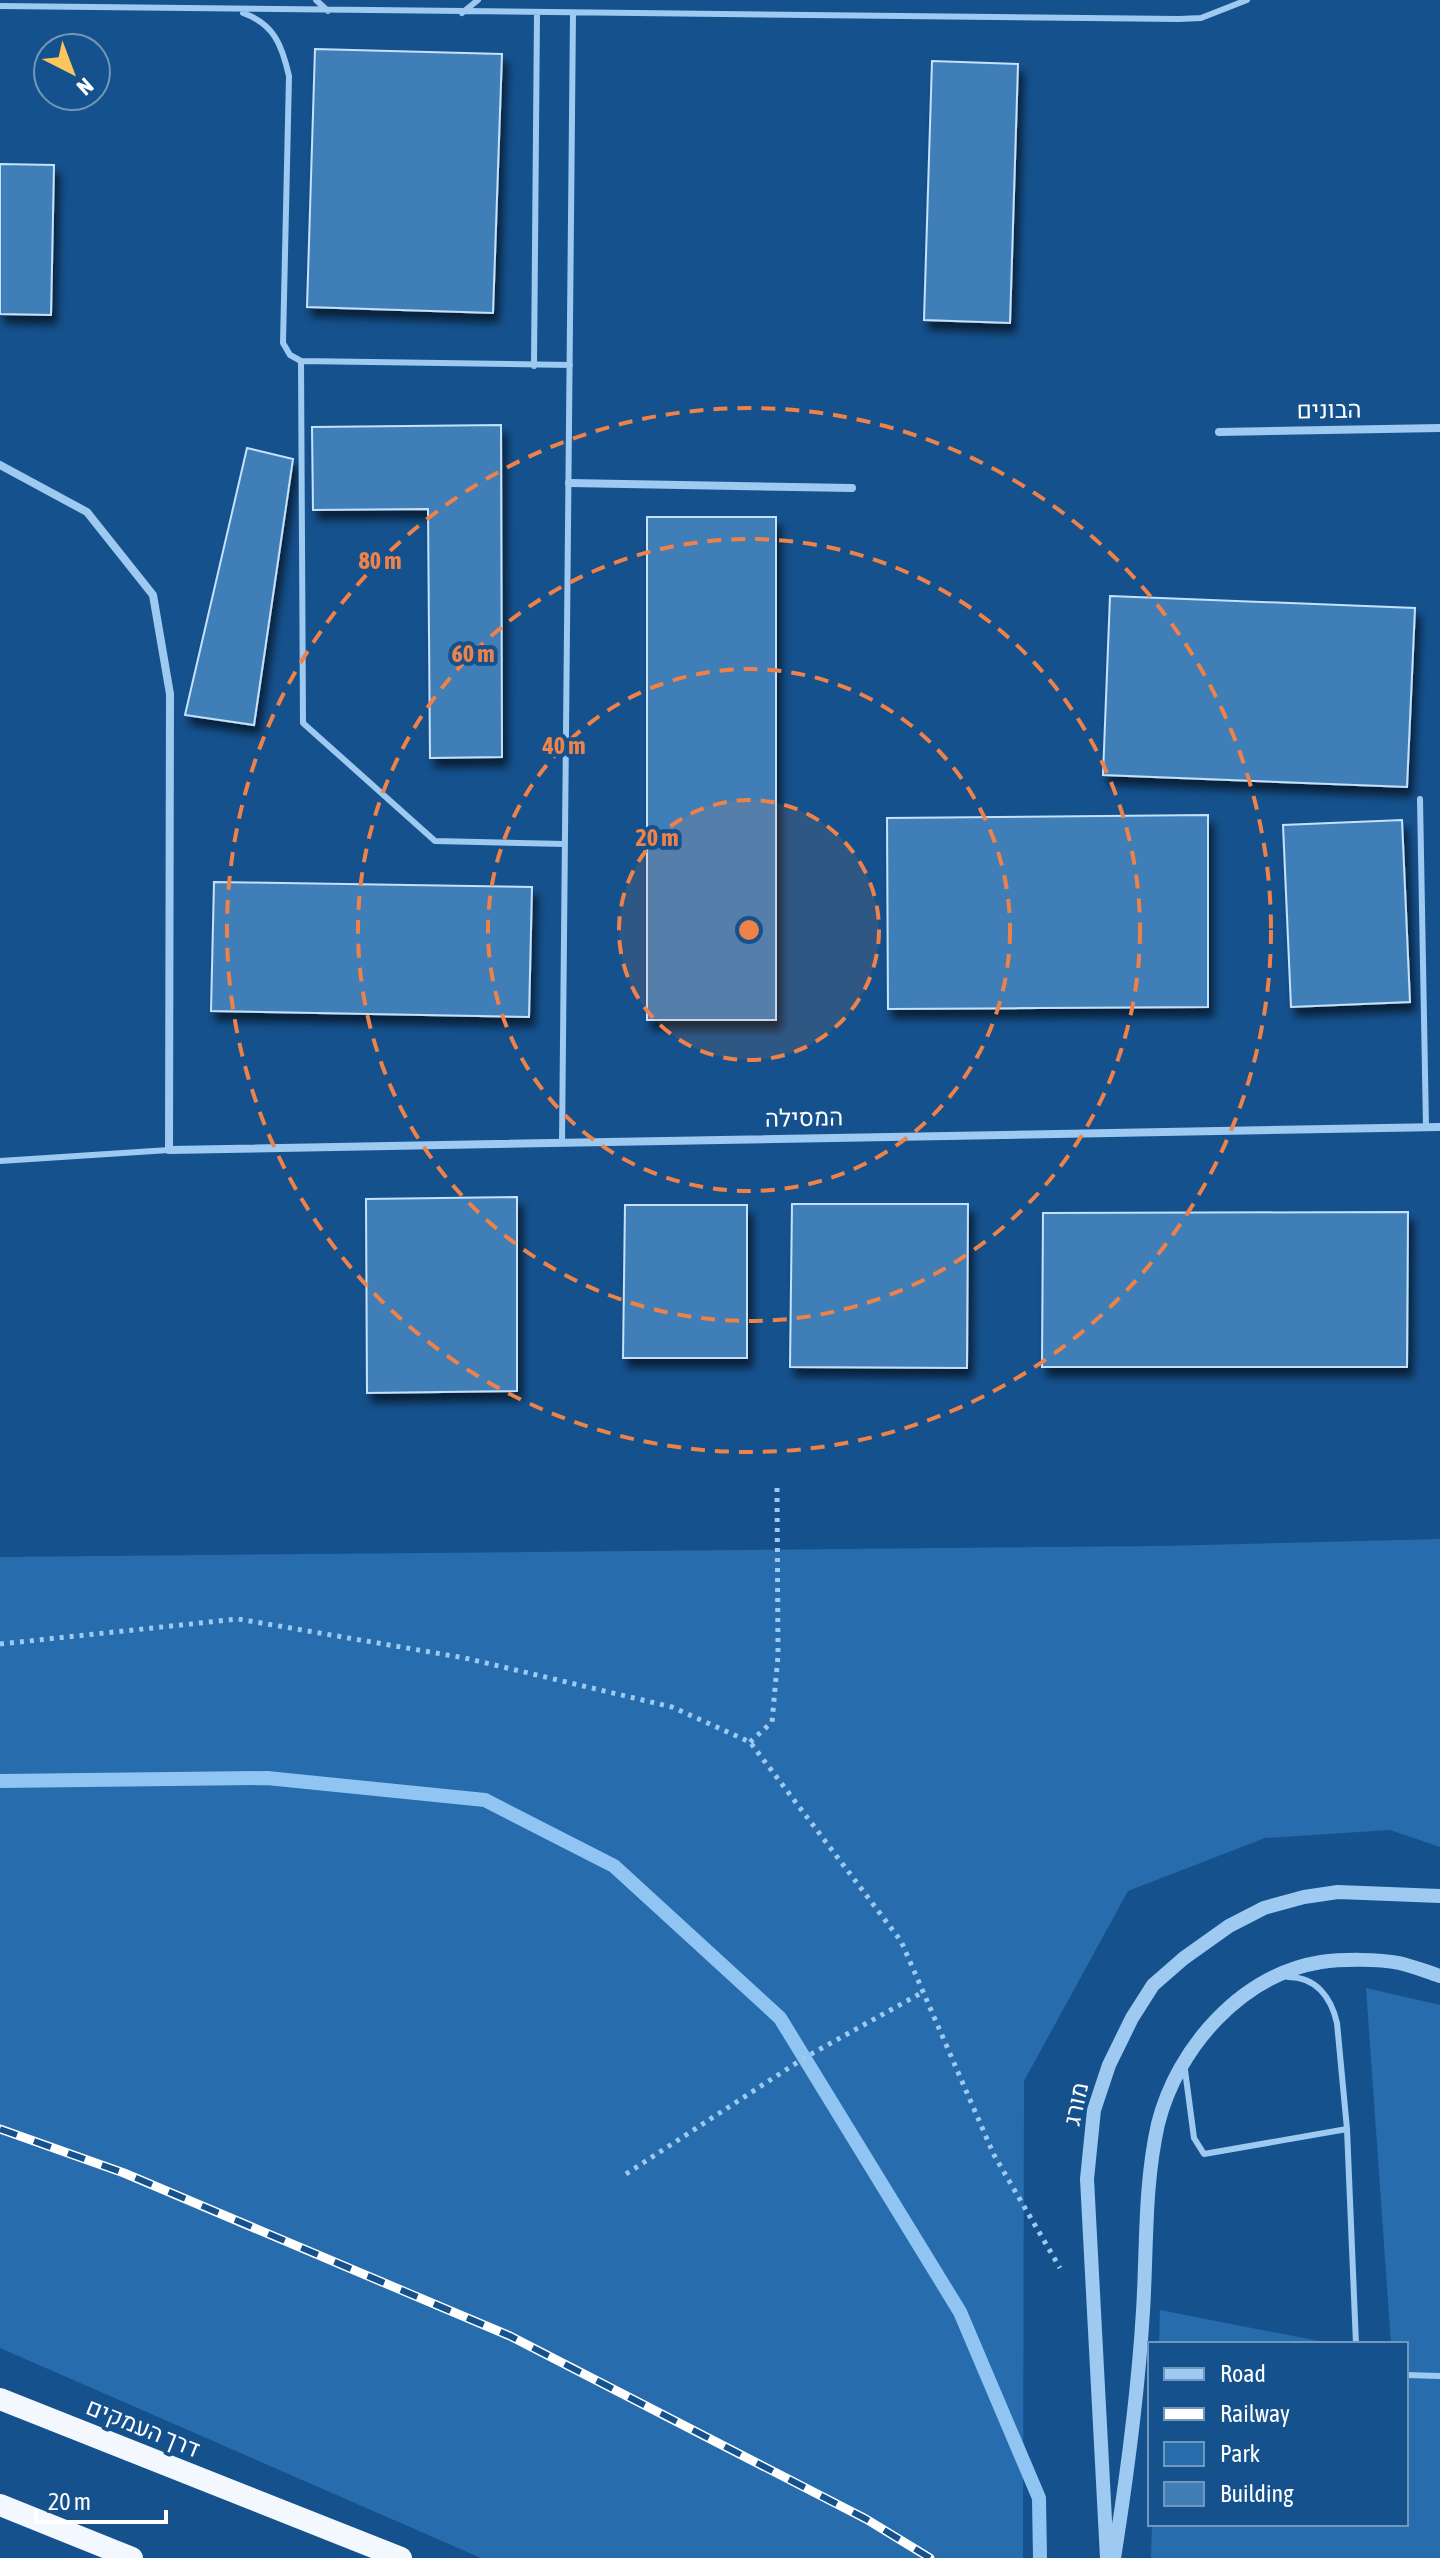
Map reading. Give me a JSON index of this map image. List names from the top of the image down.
{
  "streets": {
    "highway": ["דרך העמקים"],
    "street": ["הבונים", "המסילה", "מורג"]
  },
  "legend": [
    "Road",
    "Railway",
    "Park",
    "Building"
  ],
  "scale_bar": "20 m",
  "north": "bottom right",
  "rings": [
    "80 m",
    "60 m",
    "40 m",
    "20 m"
  ]
}
